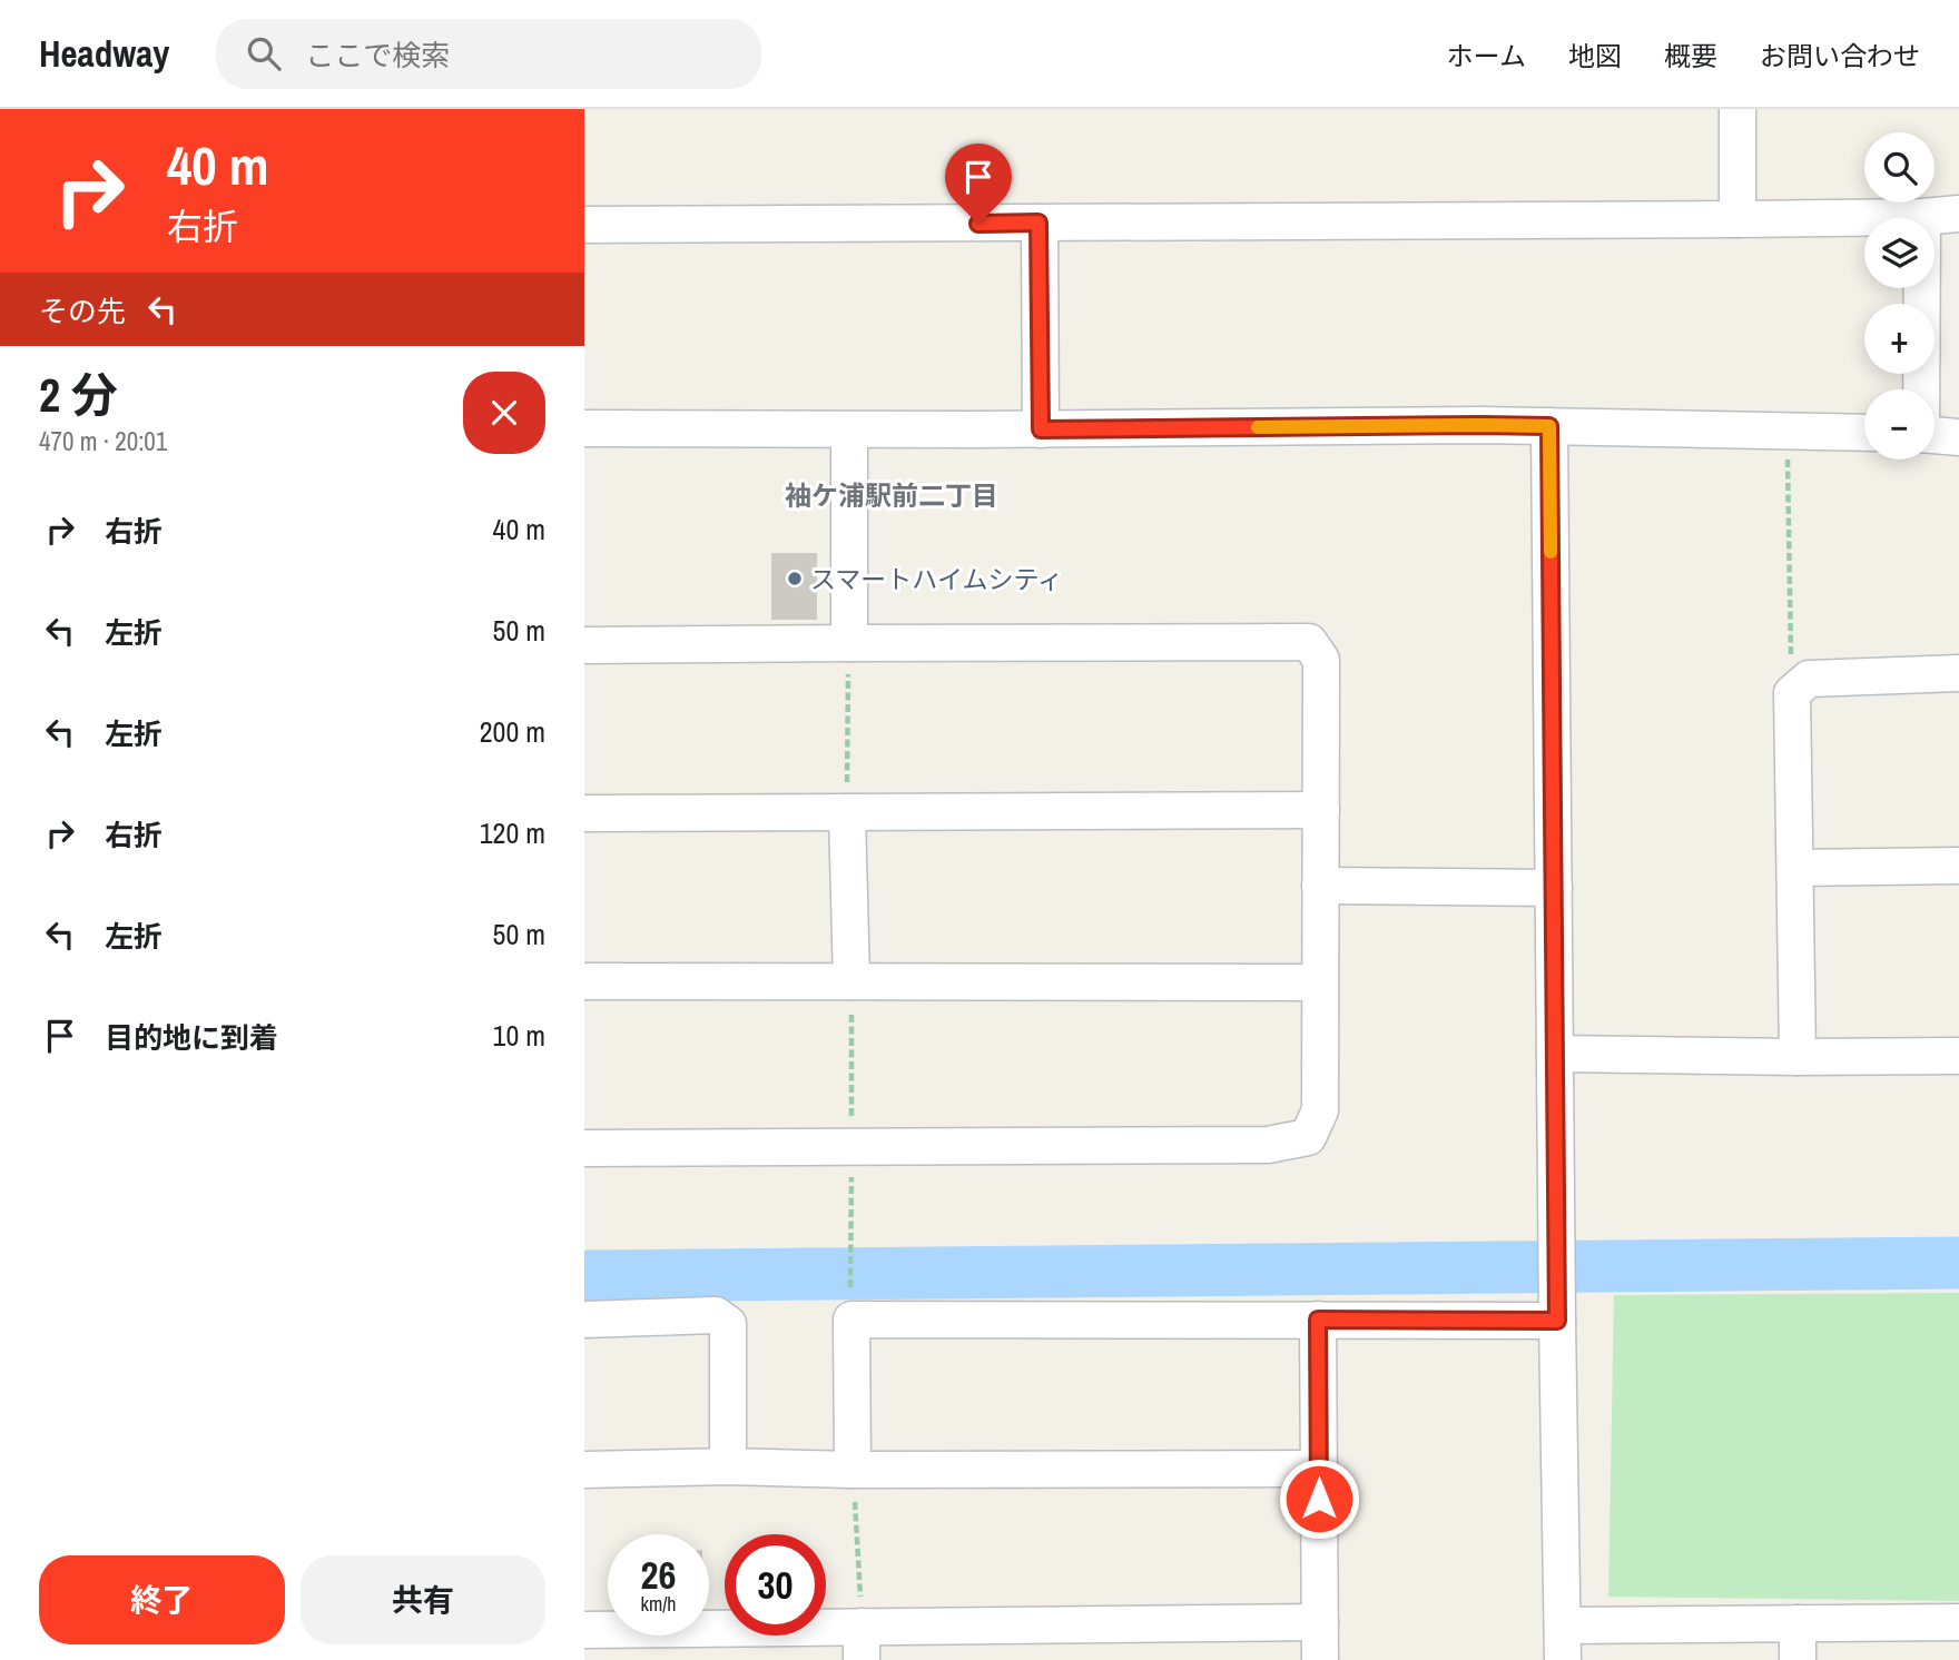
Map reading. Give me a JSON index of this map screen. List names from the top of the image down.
{
  "districts": ["袖ケ浦駅前二丁目"],
  "places": ["スマートハイムシティ"],
  "page": {
    "header": "Headway",
    "search": "ここで検索",
    "nav": [
      "ホーム",
      "地図",
      "概要",
      "お問い合わせ"
    ],
    "turn": ["40 m", "右折"],
    "map_buttons": ["+", "−"],
    "then": "その先",
    "heading": ["2 分", "470 m · 20:01"],
    "list": [
      {
        "name": "右折",
        "value": "40 m"
      },
      {
        "name": "左折",
        "value": "50 m"
      },
      {
        "name": "左折",
        "value": "200 m"
      },
      {
        "name": "右折",
        "value": "120 m"
      },
      {
        "name": "左折",
        "value": "50 m"
      },
      {
        "name": "目的地に到着",
        "value": "10 m"
      }
    ],
    "speed": "26 km/h",
    "limit": "30",
    "buttons": ["終了", "共有"]
  }
}
